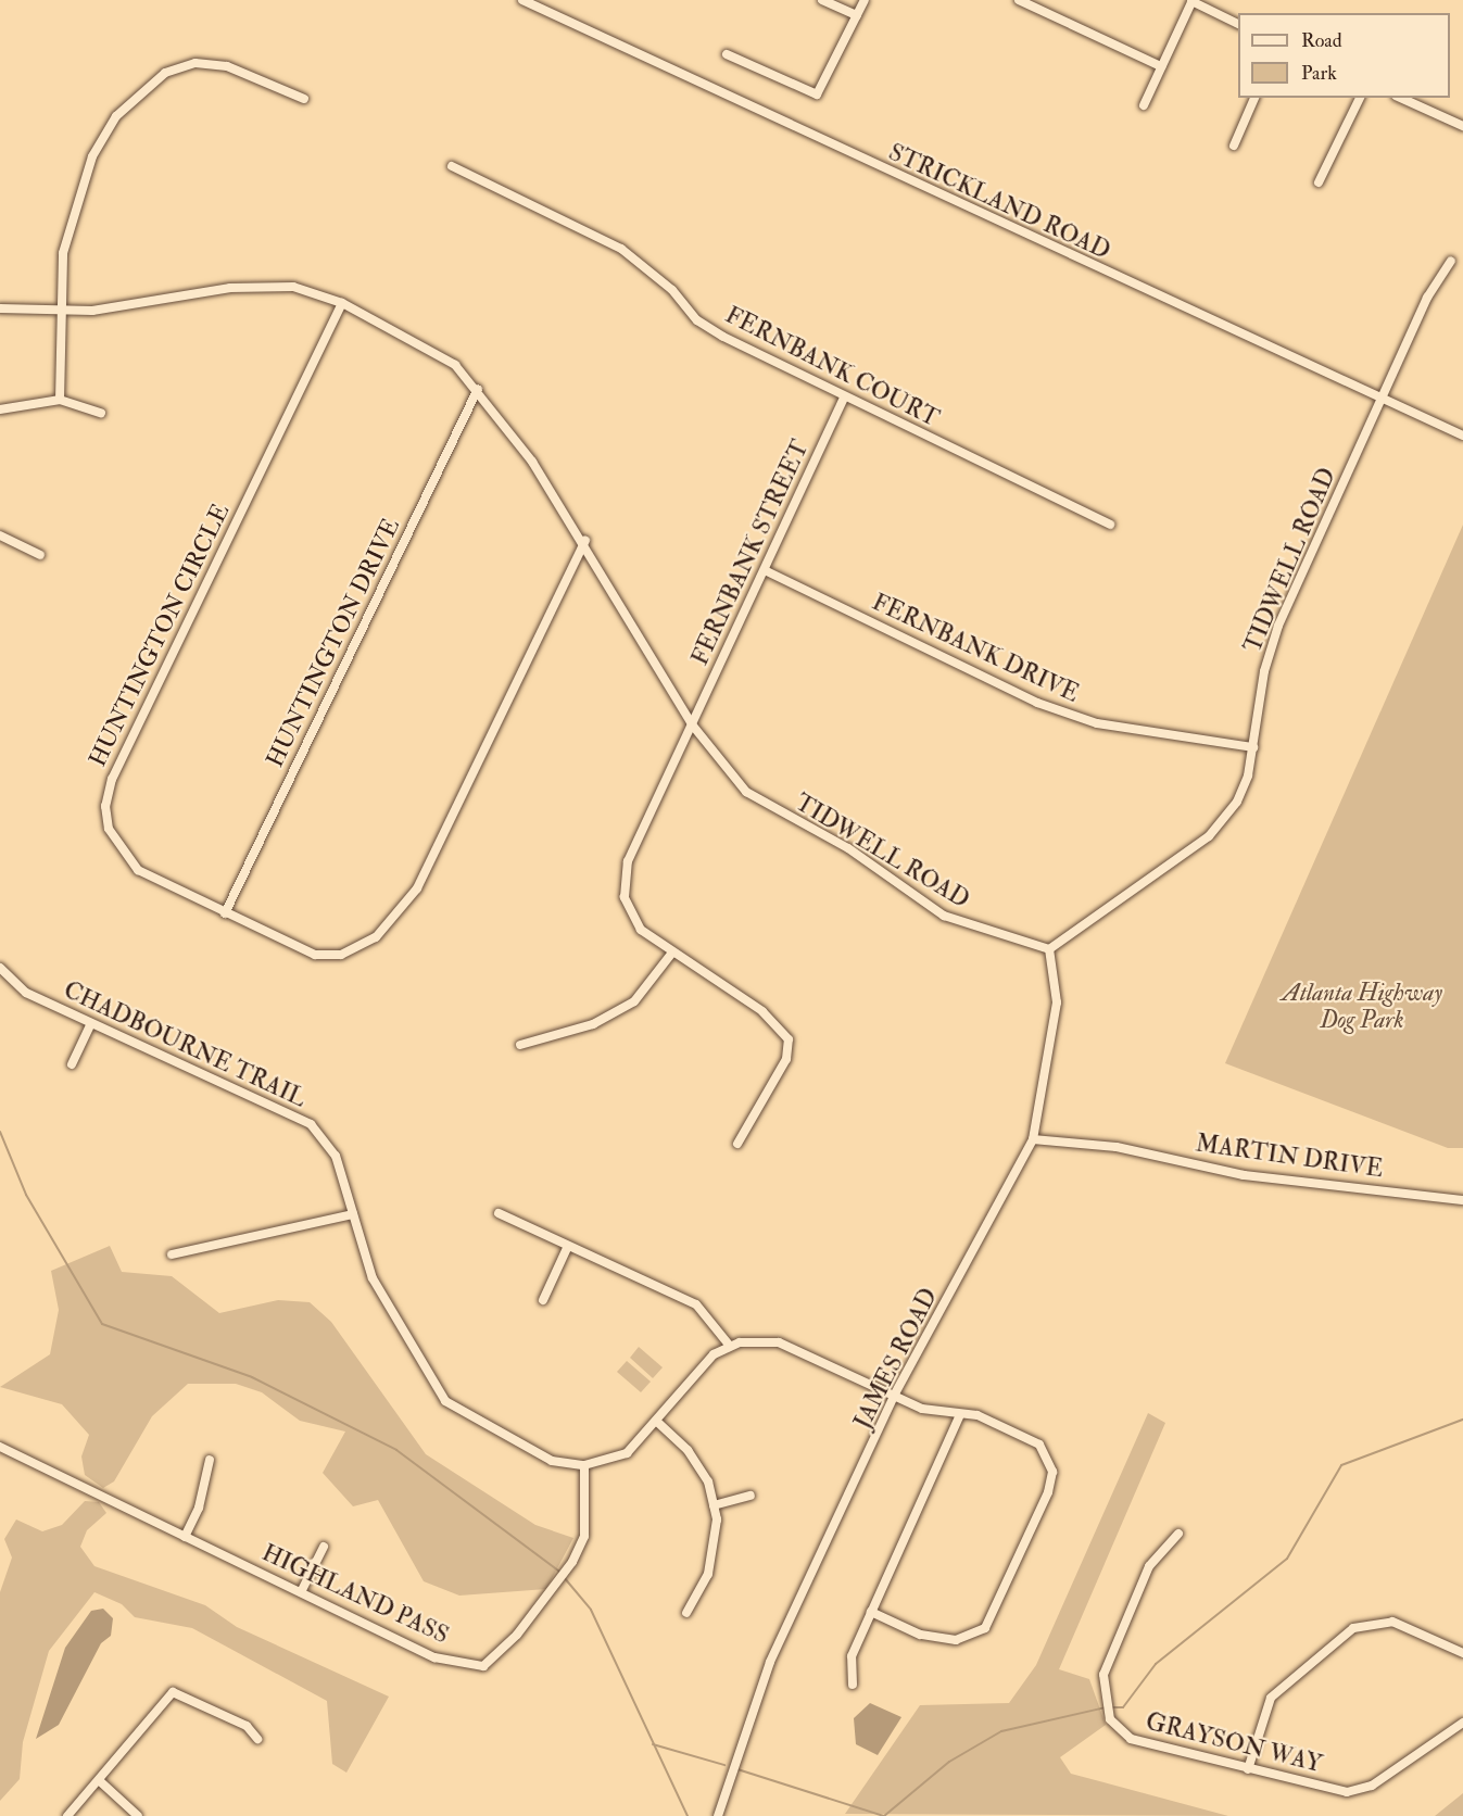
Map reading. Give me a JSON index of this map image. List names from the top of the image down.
{
  "streets": {
    "street": [
      "STRICKLAND ROAD",
      "FERNBANK COURT",
      "FERNBANK STREET",
      "TIDWELL ROAD",
      "HUNTINGTON CIRCLE",
      "HUNTINGTON DRIVE",
      "FERNBANK DRIVE",
      "CHADBOURNE TRAIL",
      "MARTIN DRIVE",
      "JAMES ROAD",
      "HIGHLAND PASS",
      "GRAYSON WAY"
    ]
  },
  "crossings": [
    ["STRICKLAND ROAD", "TIDWELL ROAD"],
    ["FERNBANK COURT", "FERNBANK STREET"],
    ["FERNBANK STREET", "TIDWELL ROAD"],
    ["FERNBANK STREET", "FERNBANK DRIVE"],
    ["TIDWELL ROAD", "HUNTINGTON CIRCLE"],
    ["TIDWELL ROAD", "HUNTINGTON DRIVE"],
    ["TIDWELL ROAD", "FERNBANK DRIVE"],
    ["TIDWELL ROAD", "JAMES ROAD"],
    ["HUNTINGTON CIRCLE", "HUNTINGTON DRIVE"],
    ["CHADBOURNE TRAIL", "HIGHLAND PASS"],
    ["MARTIN DRIVE", "JAMES ROAD"]
  ],
  "parks": ["Atlanta Highway Dog Park"],
  "legend": ["Road", "Park"]
}
